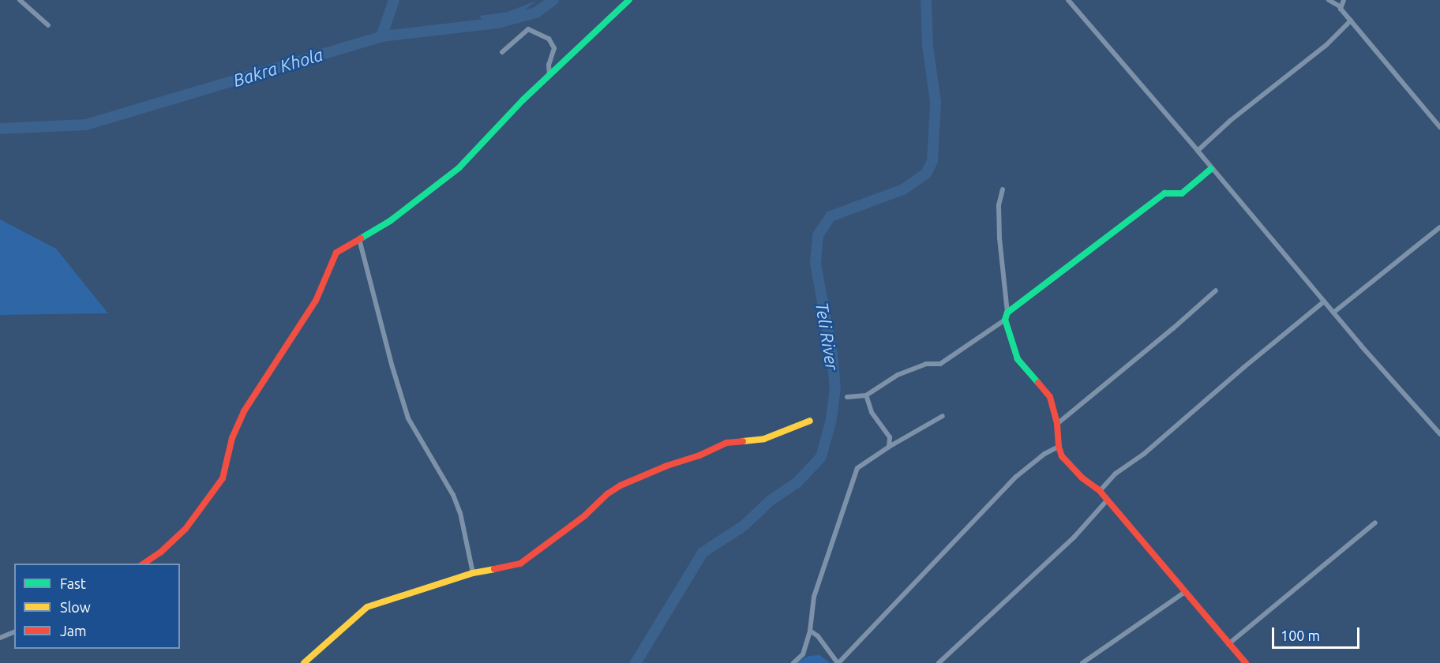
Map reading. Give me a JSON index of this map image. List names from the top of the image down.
{
  "water": ["Bakra Khola", "Teli River"],
  "legend": ["Fast", "Slow", "Jam"],
  "scale_bar": "100 m"
}
